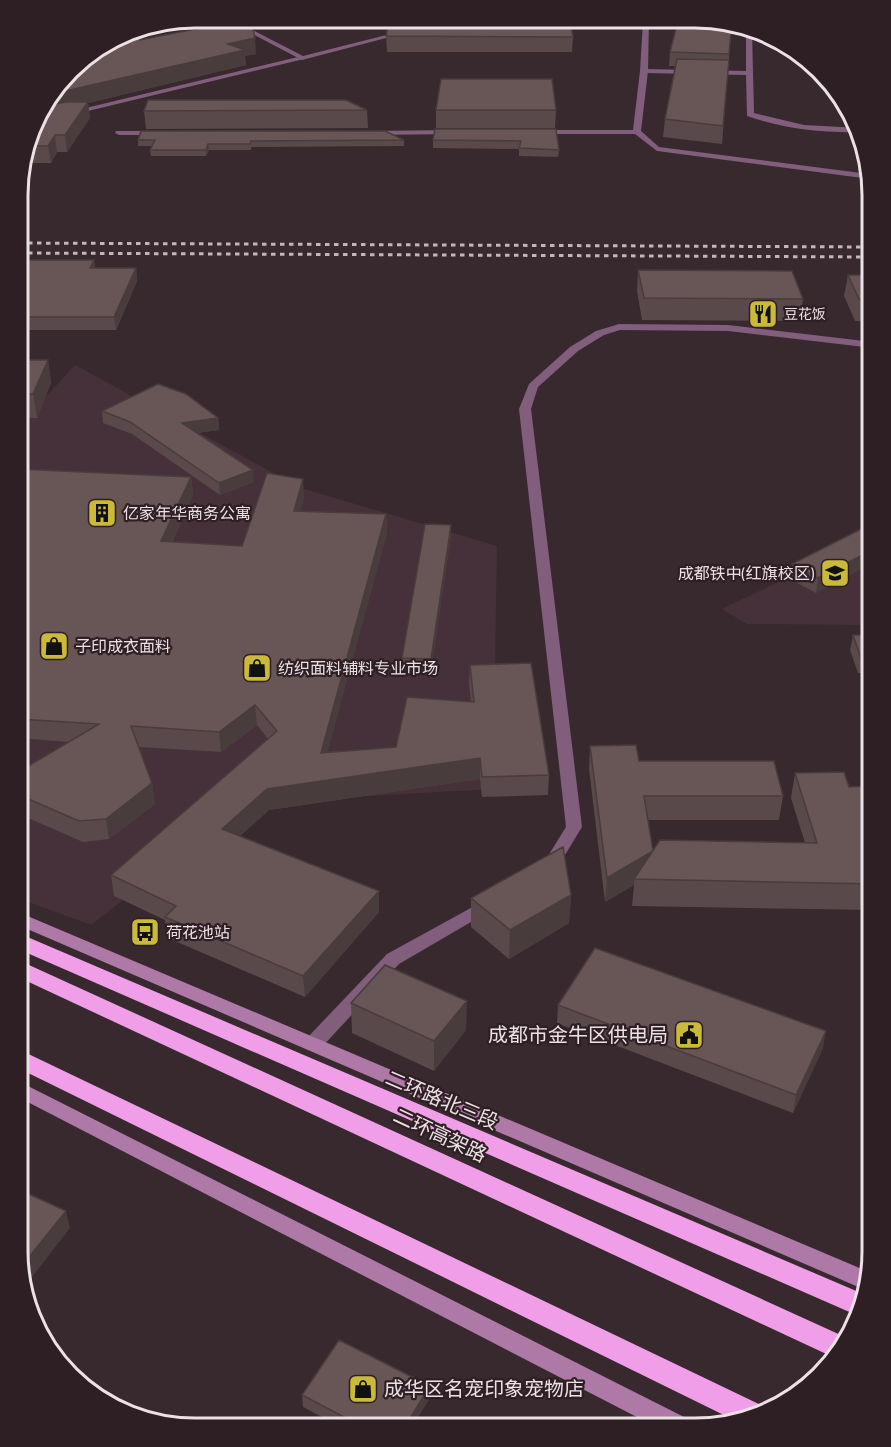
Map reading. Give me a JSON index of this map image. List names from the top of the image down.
{
  "streets": {
    "highway": ["二环高架路"],
    "main road": ["二环路北三段"]
  },
  "places": {
    "restaurant": ["豆花饭"],
    "building": ["亿家年华商务公寓"],
    "school or university": ["成都铁中(红旗校区)"],
    "shop": ["子印成衣面料", "纺织面料辅料专业市场", "成华区名宠印象宠物店"],
    "bus stop": ["荷花池站"],
    "public building": ["成都市金牛区供电局"]
  }
}
